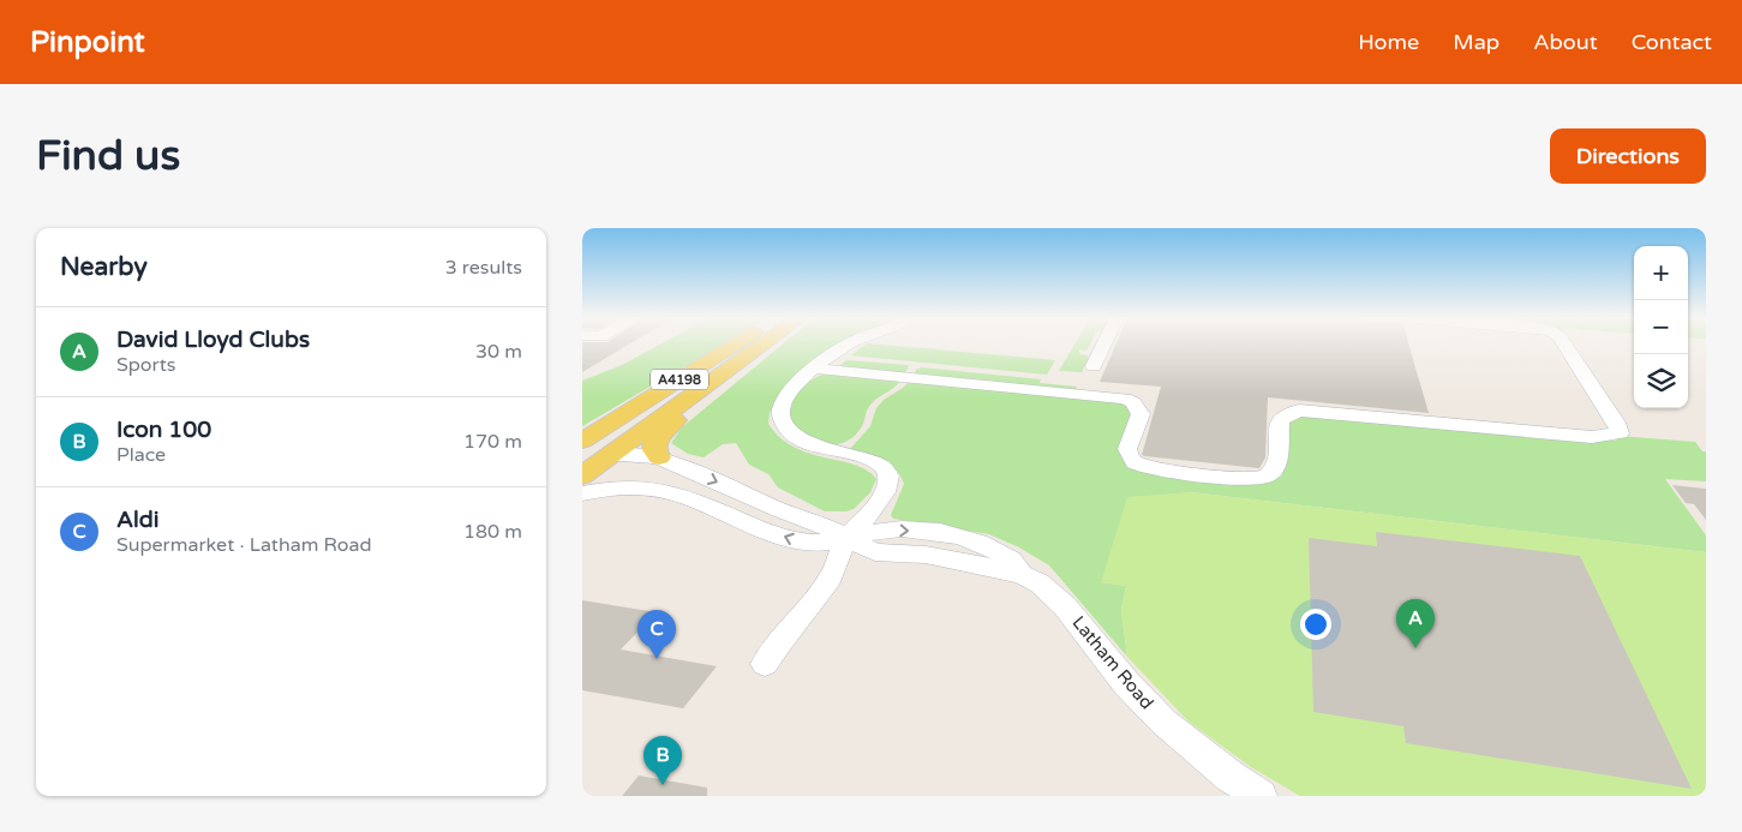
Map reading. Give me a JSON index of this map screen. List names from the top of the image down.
{
  "streets": {
    "main road": ["A4198"],
    "street": ["Latham Road"]
  },
  "crossings": [
    ["A4198", "Latham Road"]
  ],
  "page": {
    "header": "Pinpoint",
    "nav": [
      "Home",
      "Map",
      "About",
      "Contact"
    ],
    "buttons": "Directions",
    "title": "Find us",
    "heading": ["Nearby", "3 results"],
    "map_buttons": ["+", "−"],
    "list": [
      {
        "mark": "A",
        "name": "David Lloyd Clubs",
        "note": "Sports",
        "value": "30 m"
      },
      {
        "mark": "B",
        "name": "Icon 100",
        "note": "Place",
        "value": "170 m"
      },
      {
        "mark": "C",
        "name": "Aldi",
        "note": "Supermarket · Latham Road",
        "value": "180 m"
      }
    ],
    "pins": ["A", "C", "B"]
  }
}
